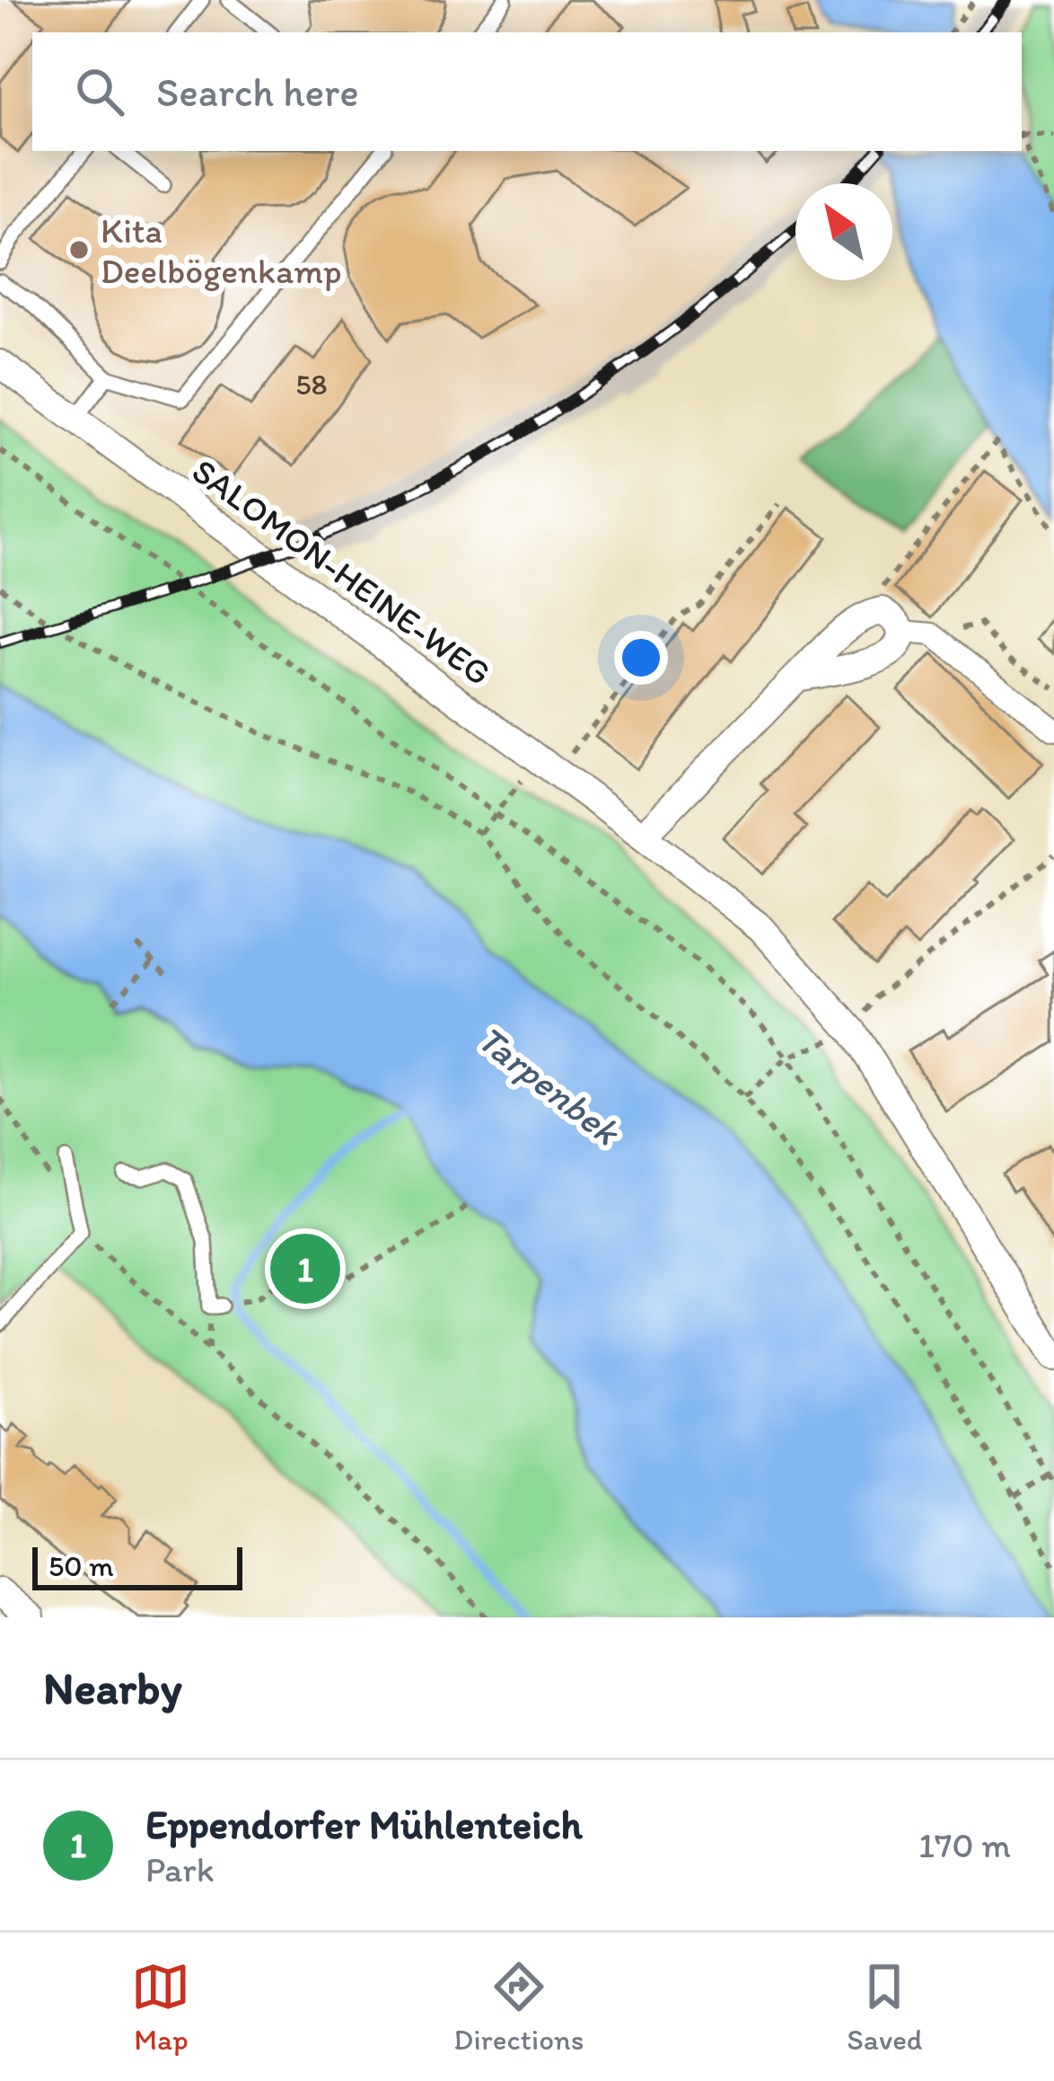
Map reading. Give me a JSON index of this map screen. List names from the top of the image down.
{
  "streets": {
    "street": ["SALOMON-HEINE-WEG"]
  },
  "water": ["Tarpenbek"],
  "places": ["Kita Deelbögenkamp"],
  "house_numbers": ["58"],
  "scale_bar": "50 m",
  "north": "top left",
  "page": {
    "search": "Search here",
    "pins": "1",
    "scale": "50 m",
    "heading": "Nearby",
    "list": [
      {
        "mark": "1",
        "name": "Eppendorfer Mühlenteich",
        "note": "Park",
        "value": "170 m"
      }
    ],
    "nav": ["Map", "Directions", "Saved"]
  }
}
